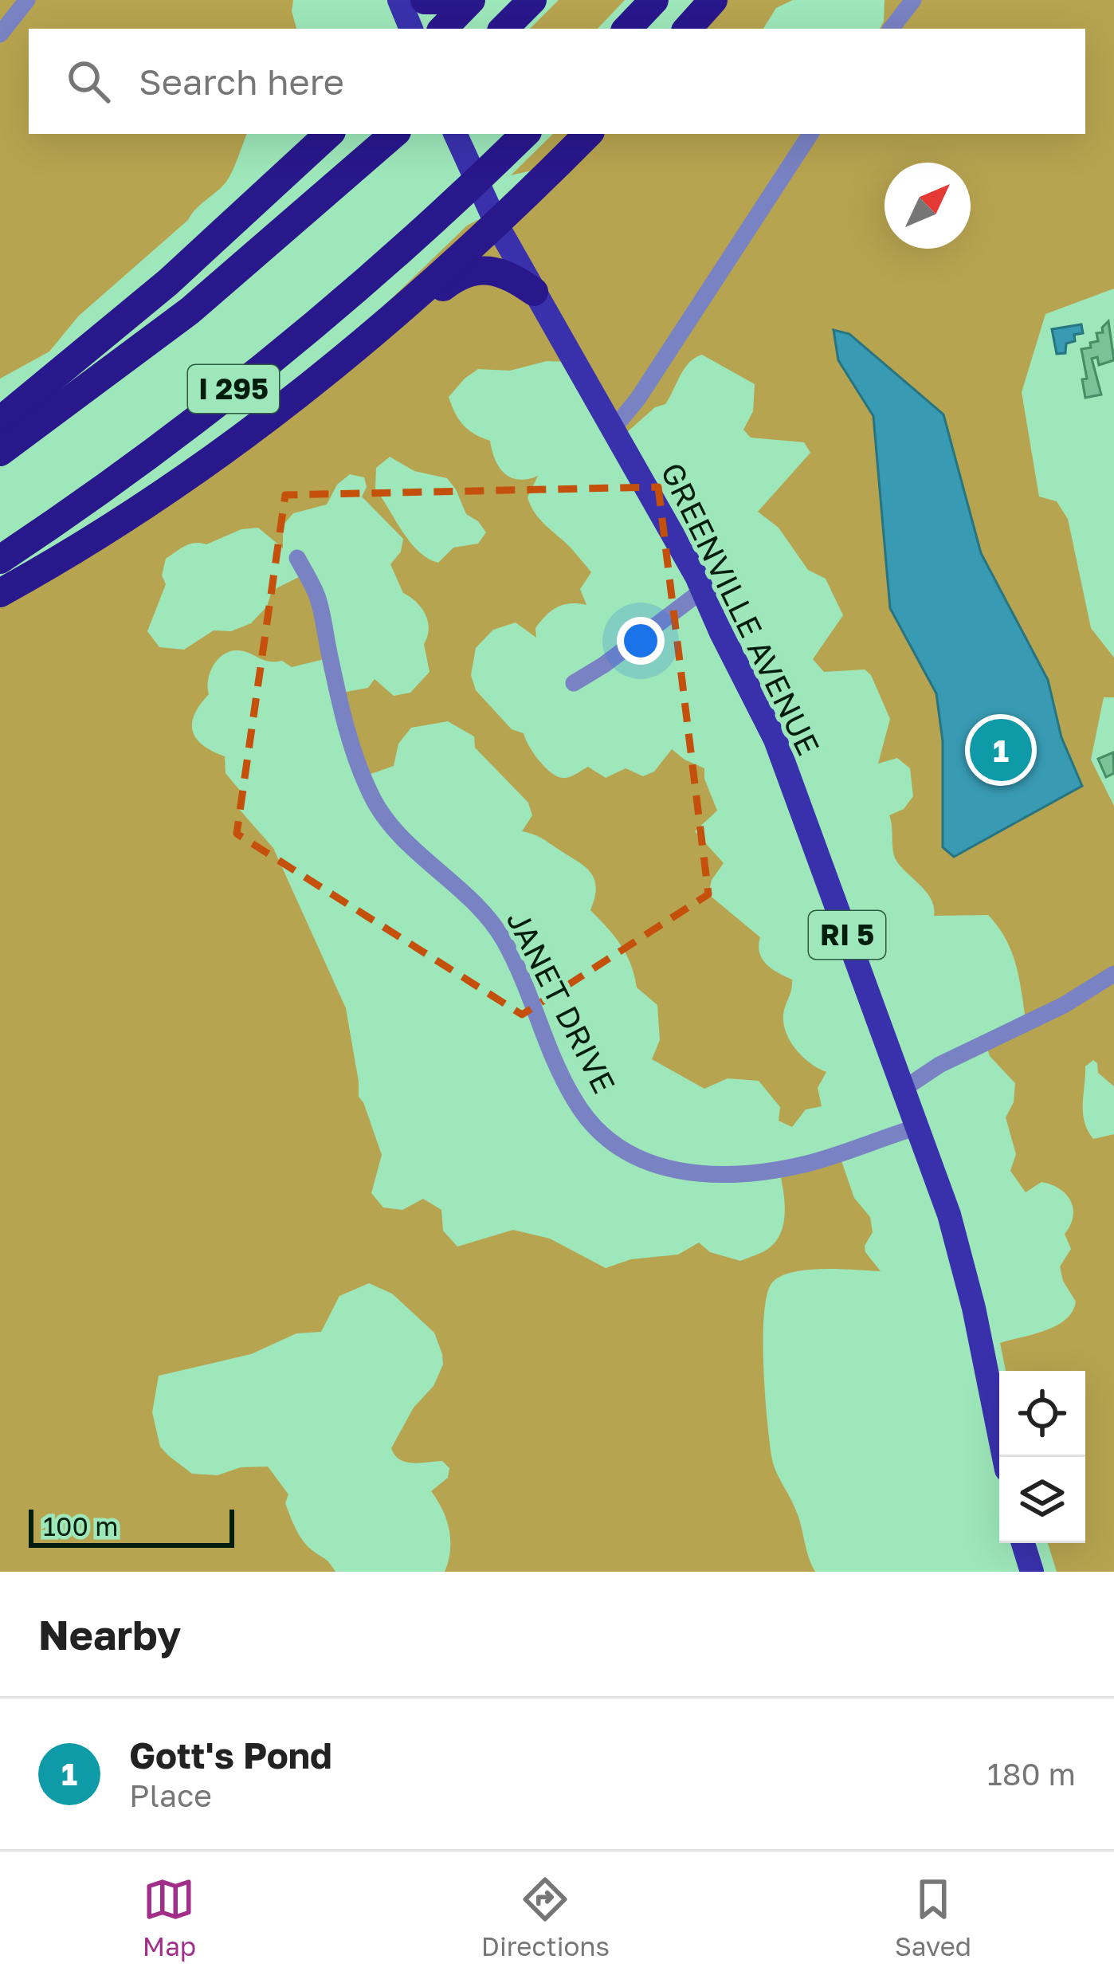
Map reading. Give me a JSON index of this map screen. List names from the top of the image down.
{
  "streets": {
    "highway": ["I 295"],
    "main road": ["GREENVILLE AVENUE", "RI 5"],
    "street": ["JANET DRIVE"]
  },
  "crossings": [
    ["GREENVILLE AVENUE", "JANET DRIVE"]
  ],
  "scale_bar": "100 m",
  "north": "top right",
  "page": {
    "search": "Search here",
    "pins": "1",
    "scale": "100 m",
    "heading": "Nearby",
    "list": [
      {
        "mark": "1",
        "name": "Gott's Pond",
        "note": "Place",
        "value": "180 m"
      }
    ],
    "nav": ["Map", "Directions", "Saved"]
  }
}
